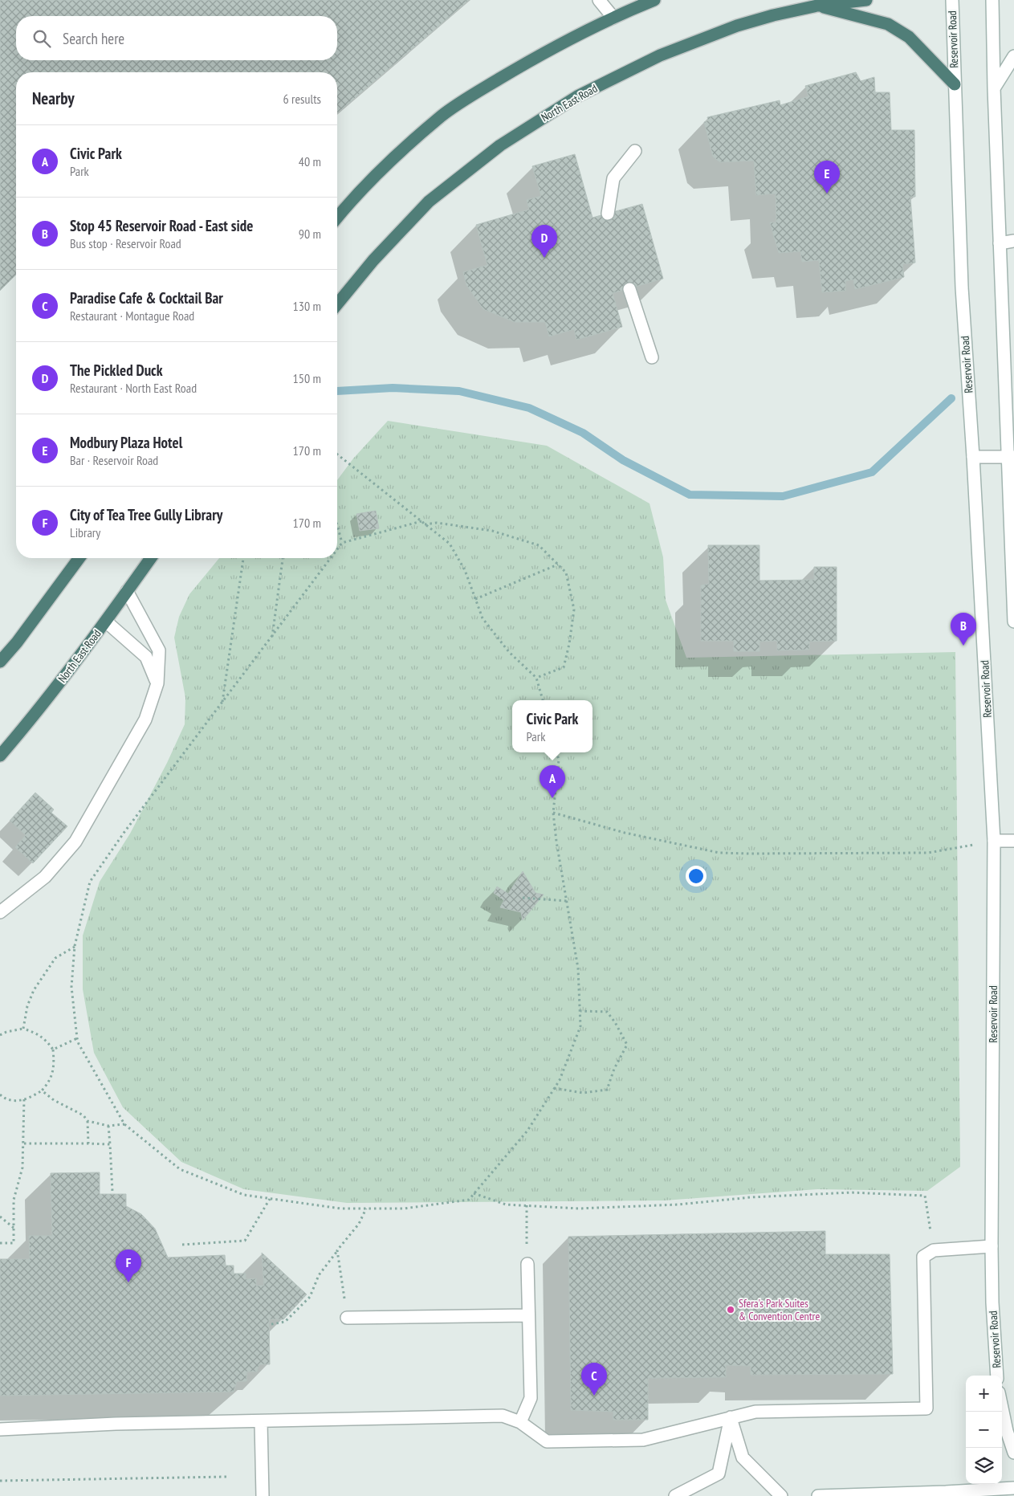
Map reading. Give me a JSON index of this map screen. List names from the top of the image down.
{
  "streets": {
    "highway": ["North East Road"],
    "main road": ["Reservoir Road"]
  },
  "places": ["Sfera's Park Suites & Convention Centre"],
  "page": {
    "search": "Search here",
    "heading": ["Nearby", "6 results"],
    "list": [
      {
        "mark": "A",
        "name": "Civic Park",
        "note": "Park",
        "value": "40 m"
      },
      {
        "mark": "B",
        "name": "Stop 45 Reservoir Road - East side",
        "note": "Bus stop · Reservoir Road",
        "value": "90 m"
      },
      {
        "mark": "C",
        "name": "Paradise Cafe & Cocktail Bar",
        "note": "Restaurant · Montague Road",
        "value": "130 m"
      },
      {
        "mark": "D",
        "name": "The Pickled Duck",
        "note": "Restaurant · North East Road",
        "value": "150 m"
      },
      {
        "mark": "E",
        "name": "Modbury Plaza Hotel",
        "note": "Bar · Reservoir Road",
        "value": "170 m"
      },
      {
        "mark": "F",
        "name": "City of Tea Tree Gully Library",
        "note": "Library",
        "value": "170 m"
      }
    ],
    "pins": [
      "E",
      "D",
      "B",
      "A",
      "F",
      "C"
    ],
    "popup": ["Civic Park", "Park"],
    "map_buttons": ["+", "−"]
  }
}
